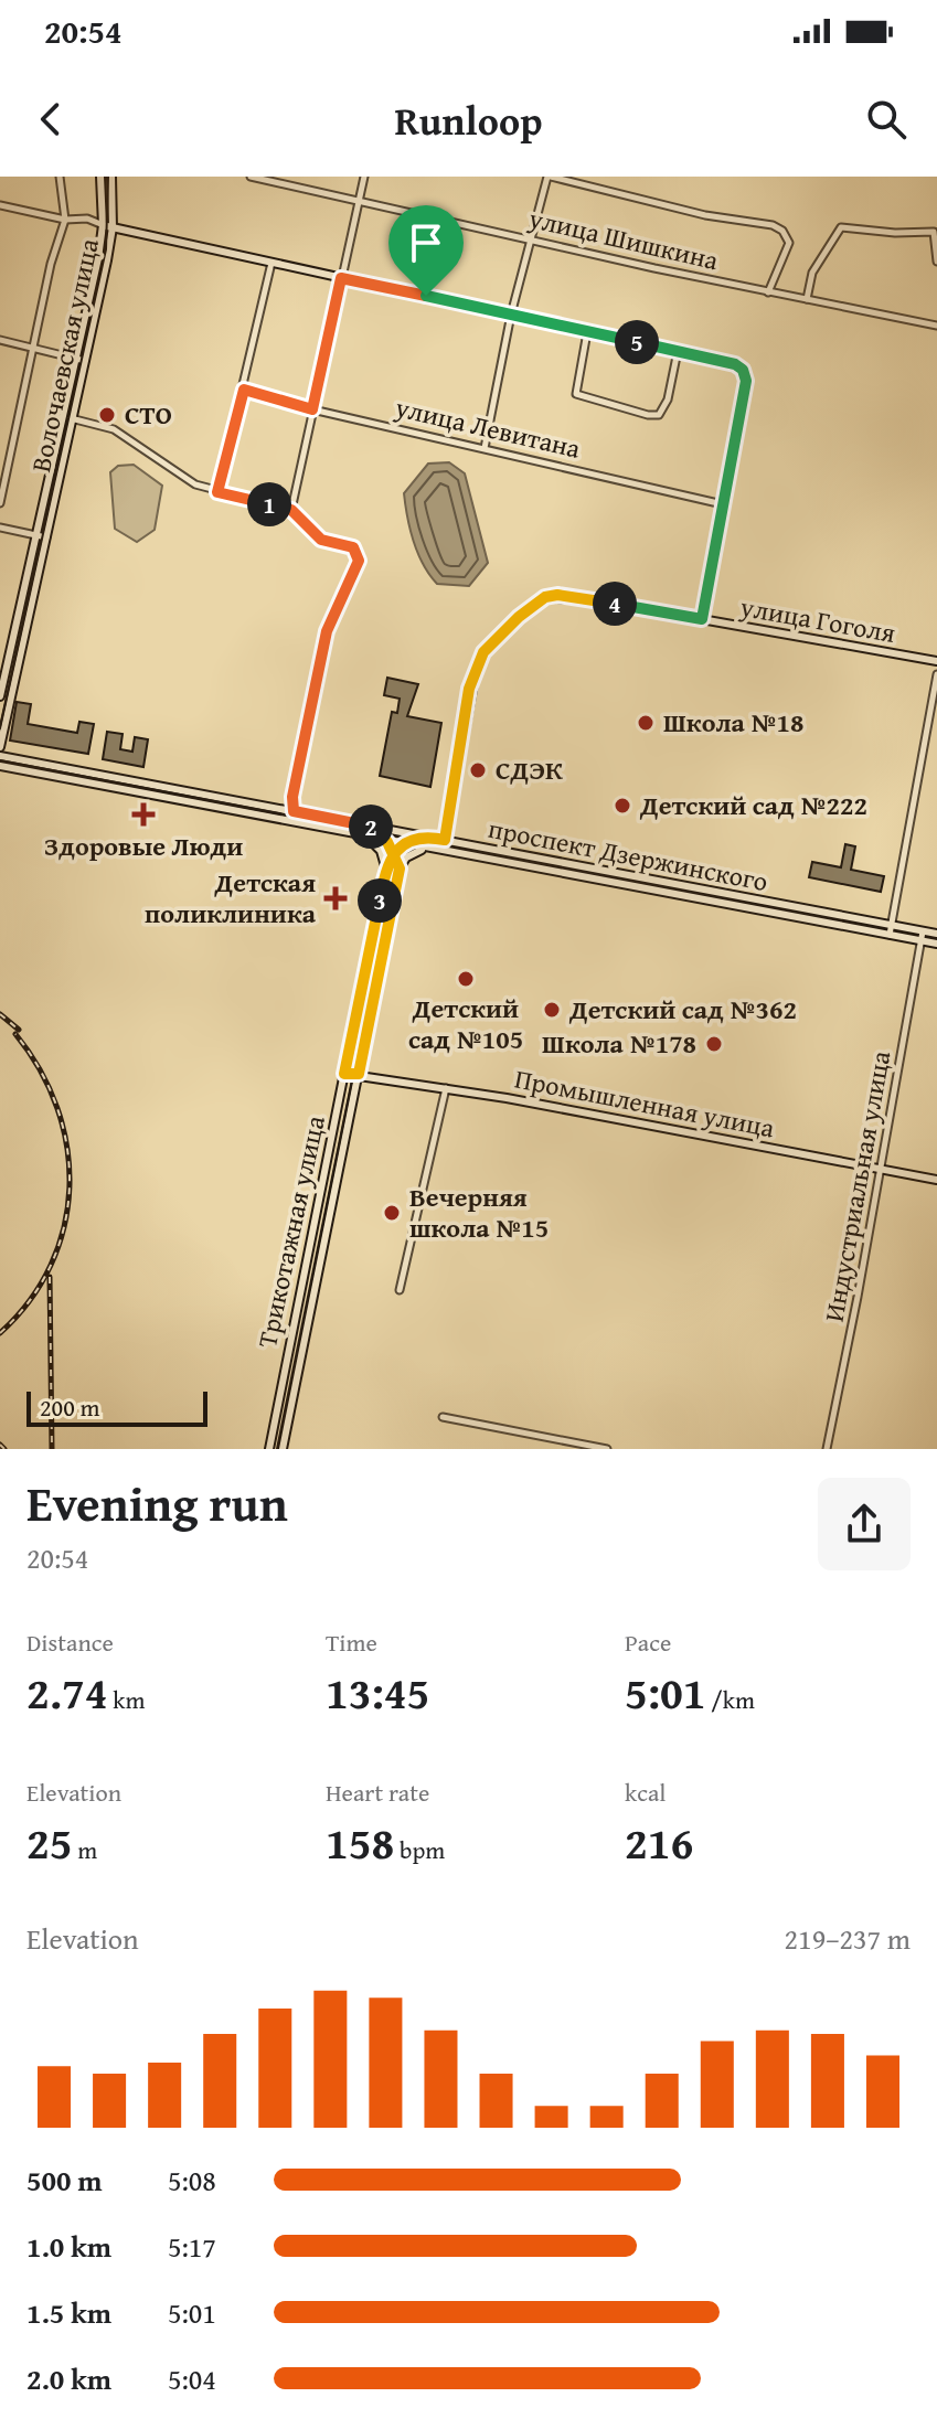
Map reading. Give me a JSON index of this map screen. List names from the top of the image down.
{
  "streets": {
    "main road": [
      "Волочаевская улица",
      "улица Гоголя",
      "проспект Дзержинского",
      "Промышленная улица",
      "Трикотажная улица"
    ],
    "street": ["улица Шишкина", "улица Левитана", "Индустриальная улица"]
  },
  "crossings": [
    ["улица Гоголя", "проспект Дзержинского"],
    ["проспект Дзержинского", "Индустриальная улица"],
    ["Промышленная улица", "Индустриальная улица"],
    ["Промышленная улица", "Трикотажная улица"]
  ],
  "places": {
    "other": [
      "СТО",
      "Школа №18",
      "СДЭК",
      "Детский сад №222",
      "Детский сад №105",
      "Детский сад №362",
      "Школа №178",
      "Вечерняя школа №15"
    ],
    "health": ["Здоровые Люди", "Детская поликлиника"]
  },
  "scale_bar": "200 m",
  "page": {
    "status": "20:54",
    "header": "Runloop",
    "pins": [
      "5",
      "1",
      "4",
      "2",
      "3"
    ],
    "scale": "200 m",
    "heading": ["Evening run", "20:54"],
    "stats": [
      ["Distance", "2.74 km"],
      ["Time", "13:45"],
      ["Pace", "5:01 /km"],
      ["Elevation", "25 m"],
      ["Heart rate", "158 bpm"],
      ["kcal", "216"]
    ],
    "chart": ["Elevation", "219–237 m"],
    "list": [
      {
        "name": "500 m",
        "note": "5:08"
      },
      {
        "name": "1.0 km",
        "note": "5:17"
      },
      {
        "name": "1.5 km",
        "note": "5:01"
      },
      {
        "name": "2.0 km",
        "note": "5:04"
      }
    ]
  }
}
